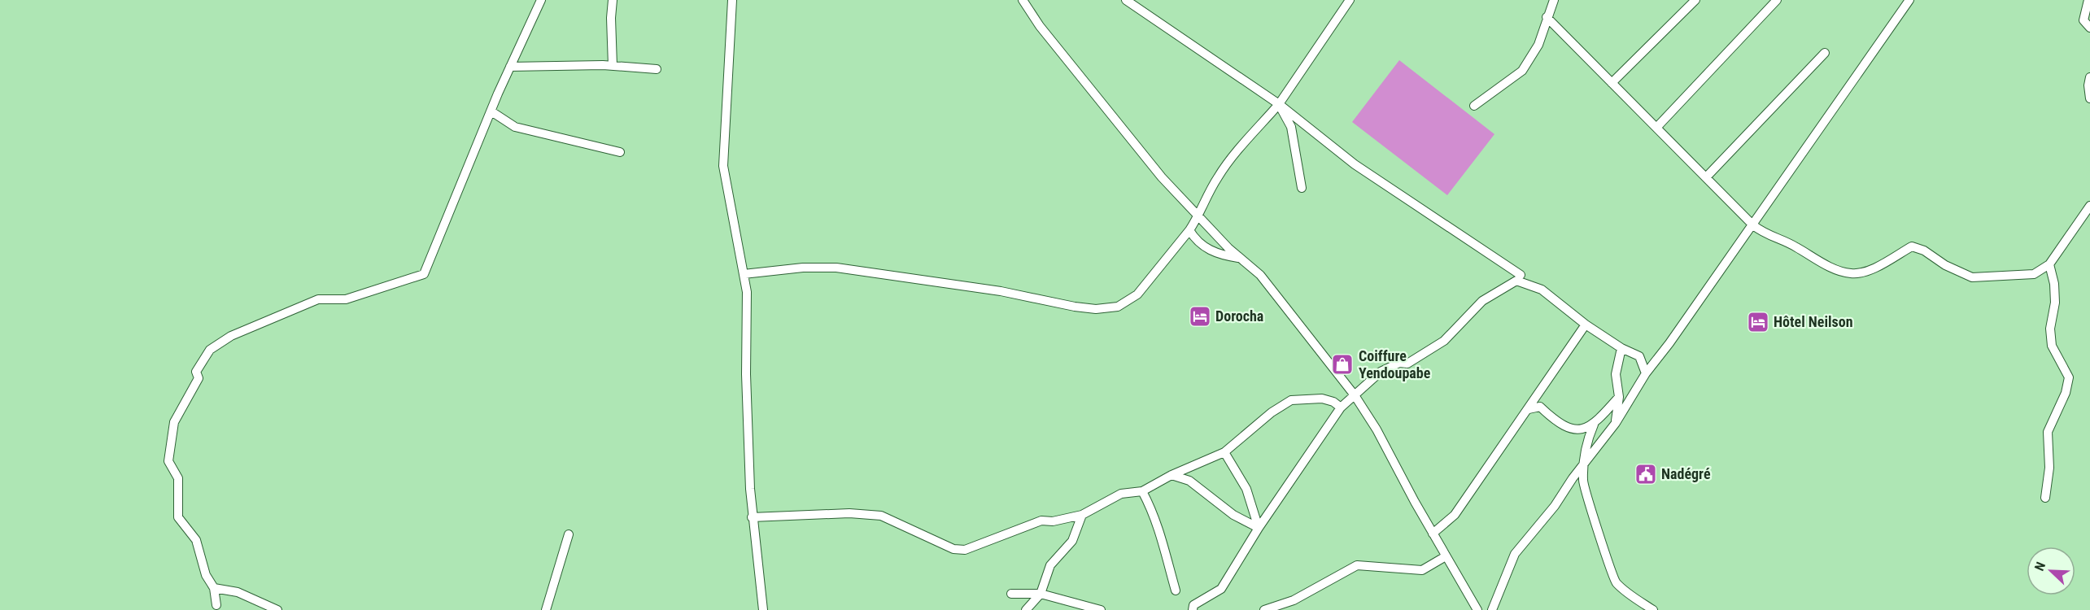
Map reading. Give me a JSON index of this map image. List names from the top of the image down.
{
  "places": {
    "hotel": ["Dorocha", "Hôtel Neilson"],
    "shop": ["Coiffure Yendoupabe"],
    "public building": ["Nadégré"]
  },
  "north": "top left"
}
